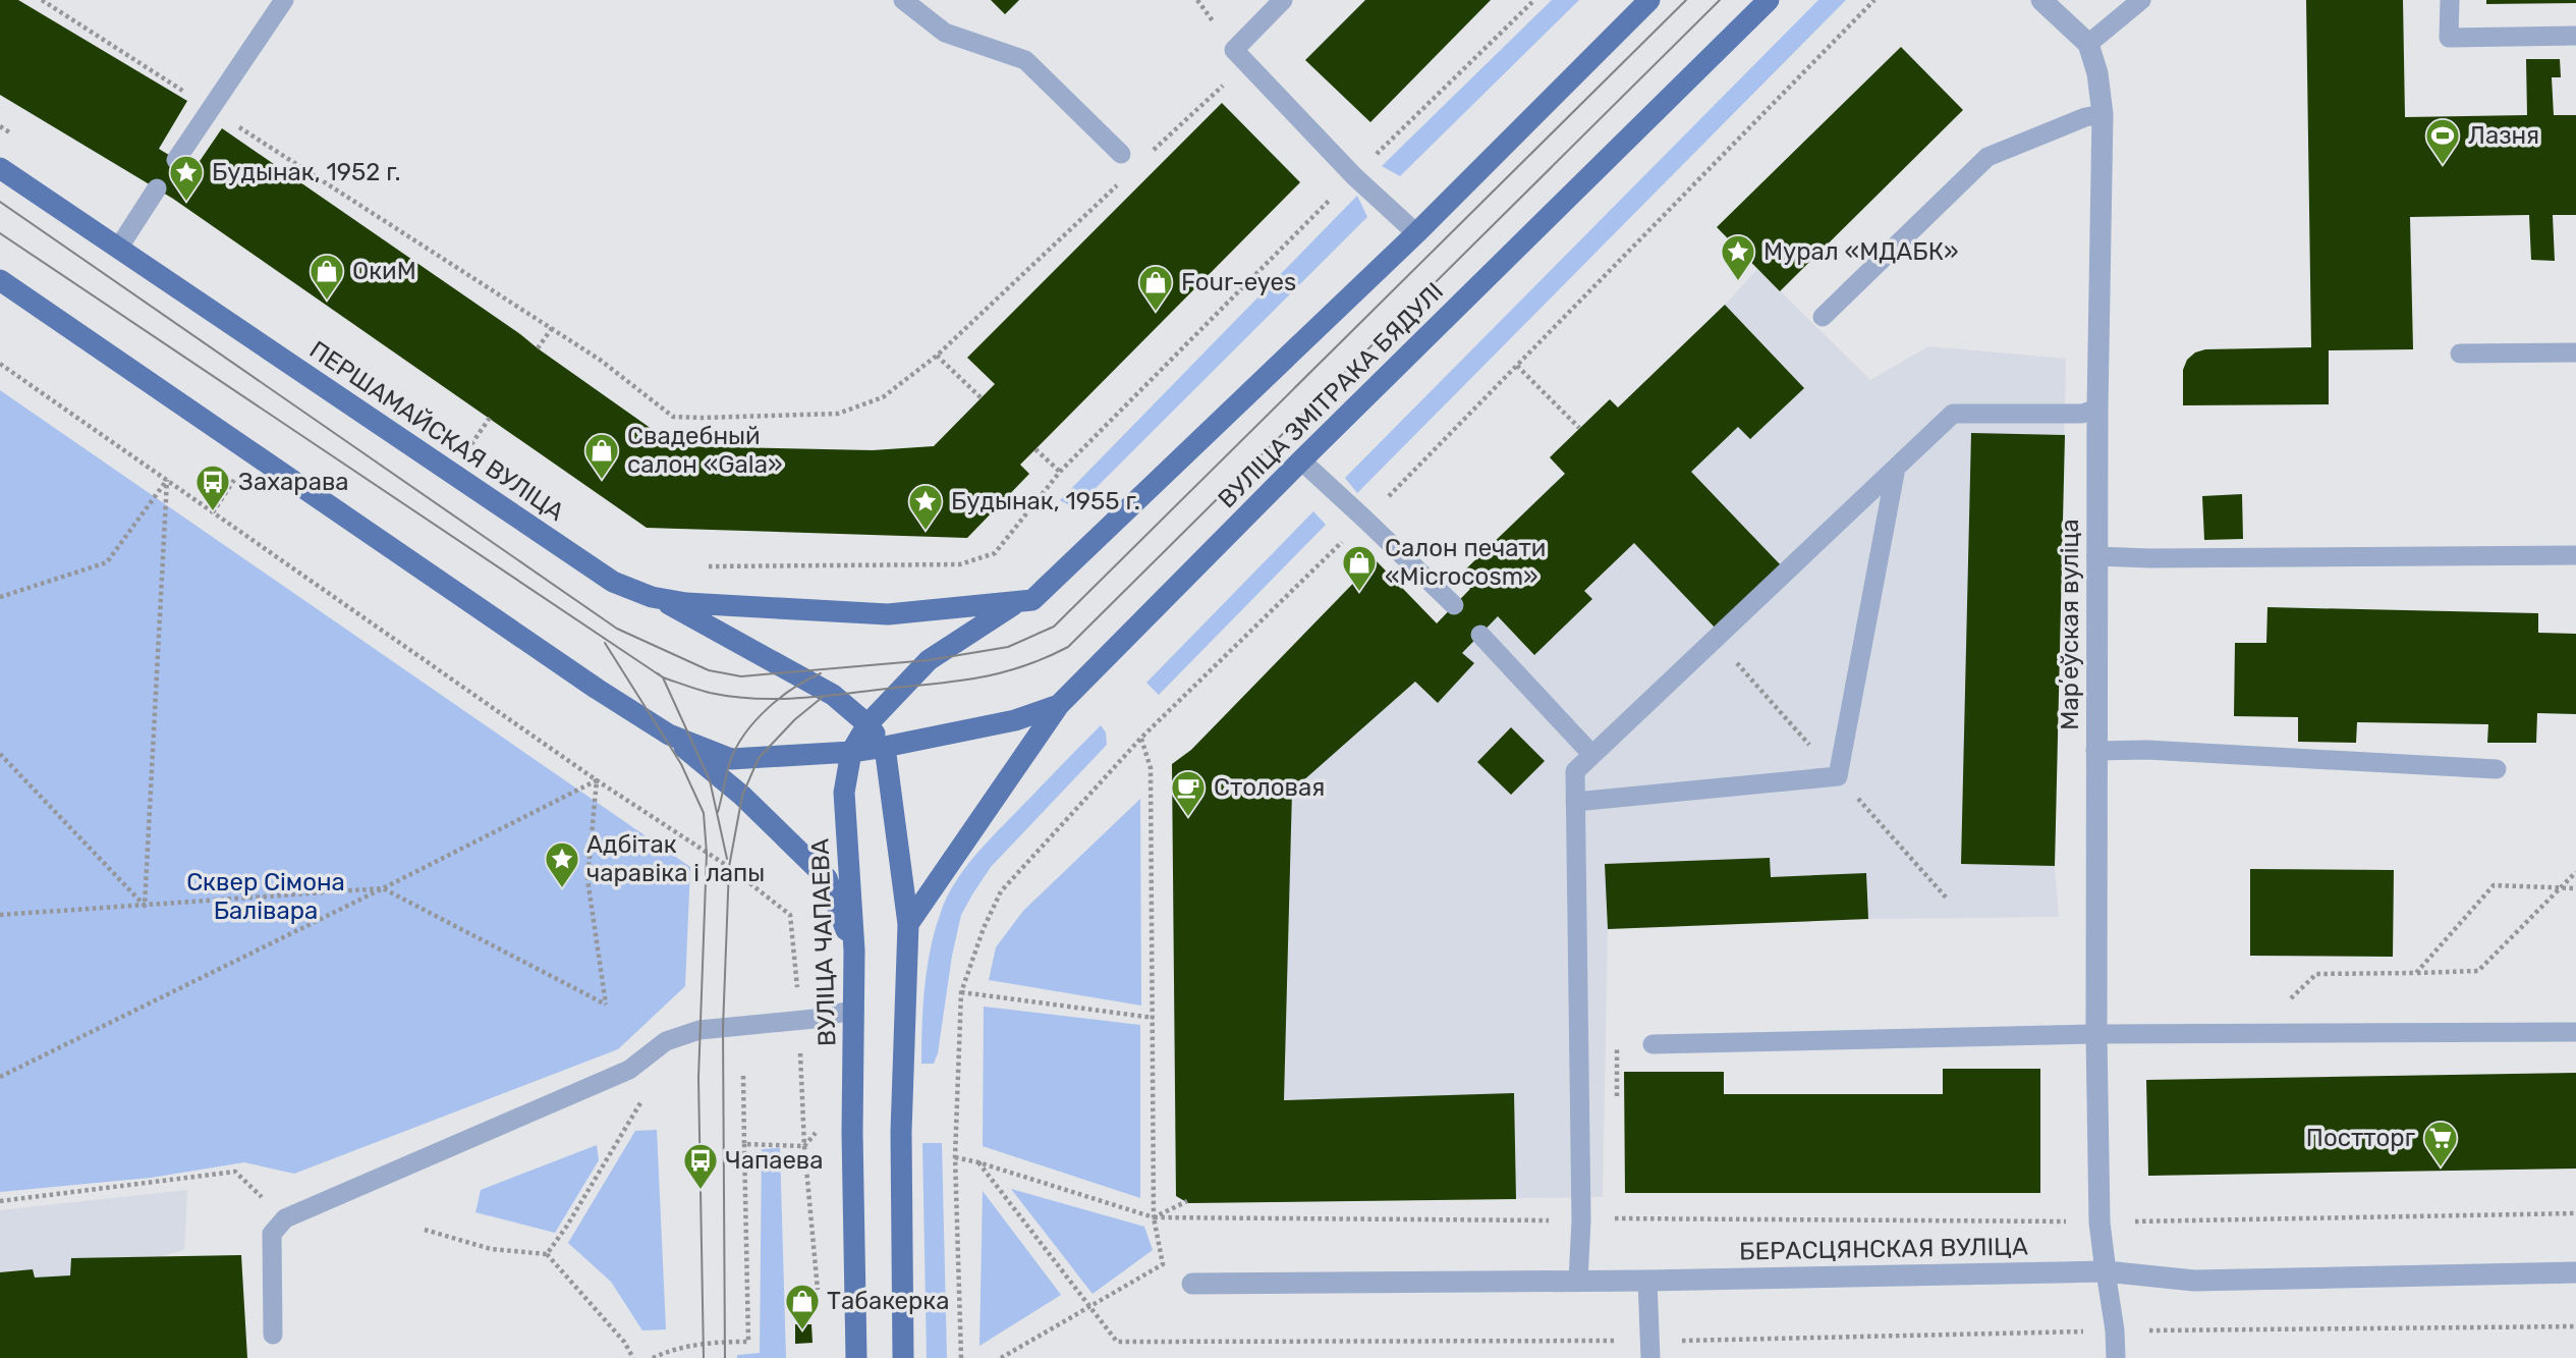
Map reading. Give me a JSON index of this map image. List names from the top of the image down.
{
  "streets": {
    "main road": ["ВУЛІЦА ЗМІТРАКА БЯДУЛІ", "ПЕРШАМАЙСКАЯ ВУЛІЦА", "ВУЛІЦА ЧАПАЕВА"],
    "street": ["Марʼеўская вуліца", "БЕРАСЦЯНСКАЯ ВУЛІЦА"]
  },
  "crossings": [
    ["ВУЛІЦА ЗМІТРАКА БЯДУЛІ", "ВУЛІЦА ЧАПАЕВА"],
    ["ПЕРШАМАЙСКАЯ ВУЛІЦА", "ВУЛІЦА ЧАПАЕВА"],
    ["Марʼеўская вуліца", "БЕРАСЦЯНСКАЯ ВУЛІЦА"]
  ],
  "parks": ["Сквер Сімона Балівара"],
  "places": {
    "sports": ["Лазня"],
    "place": [
      "Будынак, 1952 г.",
      "Мурал «МДАБК»",
      "Будынак, 1955 г.",
      "Адбітак чаравіка і лапы"
    ],
    "shop": [
      "ОкиМ",
      "Four-eyes",
      "Свадебный салон «Gala»",
      "Салон печати «Microcosm»",
      "Табакерка"
    ],
    "bus stop": ["Захарава", "Чапаева"],
    "cafe": ["Столовая"],
    "supermarket": ["Постторг"]
  }
}
